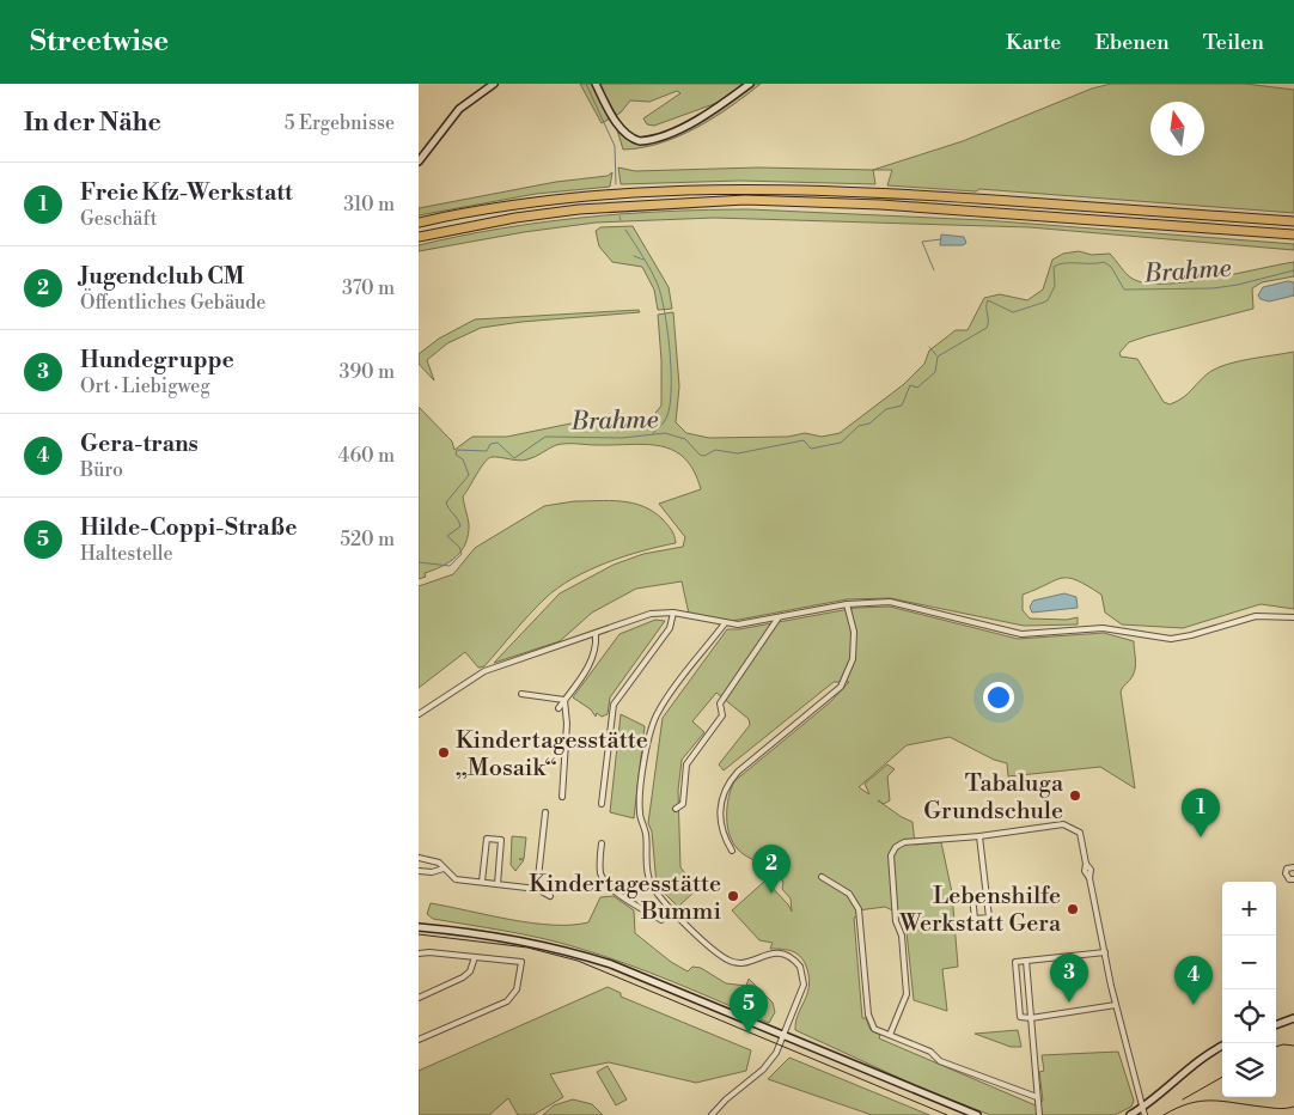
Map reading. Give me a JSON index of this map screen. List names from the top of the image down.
{
  "water": ["Brahme"],
  "places": [
    "Kindertagesstätte „Mosaik“",
    "Tabaluga Grundschule",
    "Kindertagesstätte Bummi",
    "Lebenshilfe Werkstatt Gera"
  ],
  "north": "top",
  "page": {
    "header": "Streetwise",
    "nav": ["Karte", "Ebenen", "Teilen"],
    "heading": ["In der Nähe", "5 Ergebnisse"],
    "list": [
      {
        "mark": "1",
        "name": "Freie Kfz-Werkstatt",
        "note": "Geschäft",
        "value": "310 m"
      },
      {
        "mark": "2",
        "name": "Jugendclub CM",
        "note": "Öffentliches Gebäude",
        "value": "370 m"
      },
      {
        "mark": "3",
        "name": "Hundegruppe",
        "note": "Ort · Liebigweg",
        "value": "390 m"
      },
      {
        "mark": "4",
        "name": "Gera-trans",
        "note": "Büro",
        "value": "460 m"
      },
      {
        "mark": "5",
        "name": "Hilde-Coppi-Straße",
        "note": "Haltestelle",
        "value": "520 m"
      }
    ],
    "pins": [
      "1",
      "2",
      "3",
      "4",
      "5"
    ],
    "map_buttons": ["+", "−"]
  }
}
